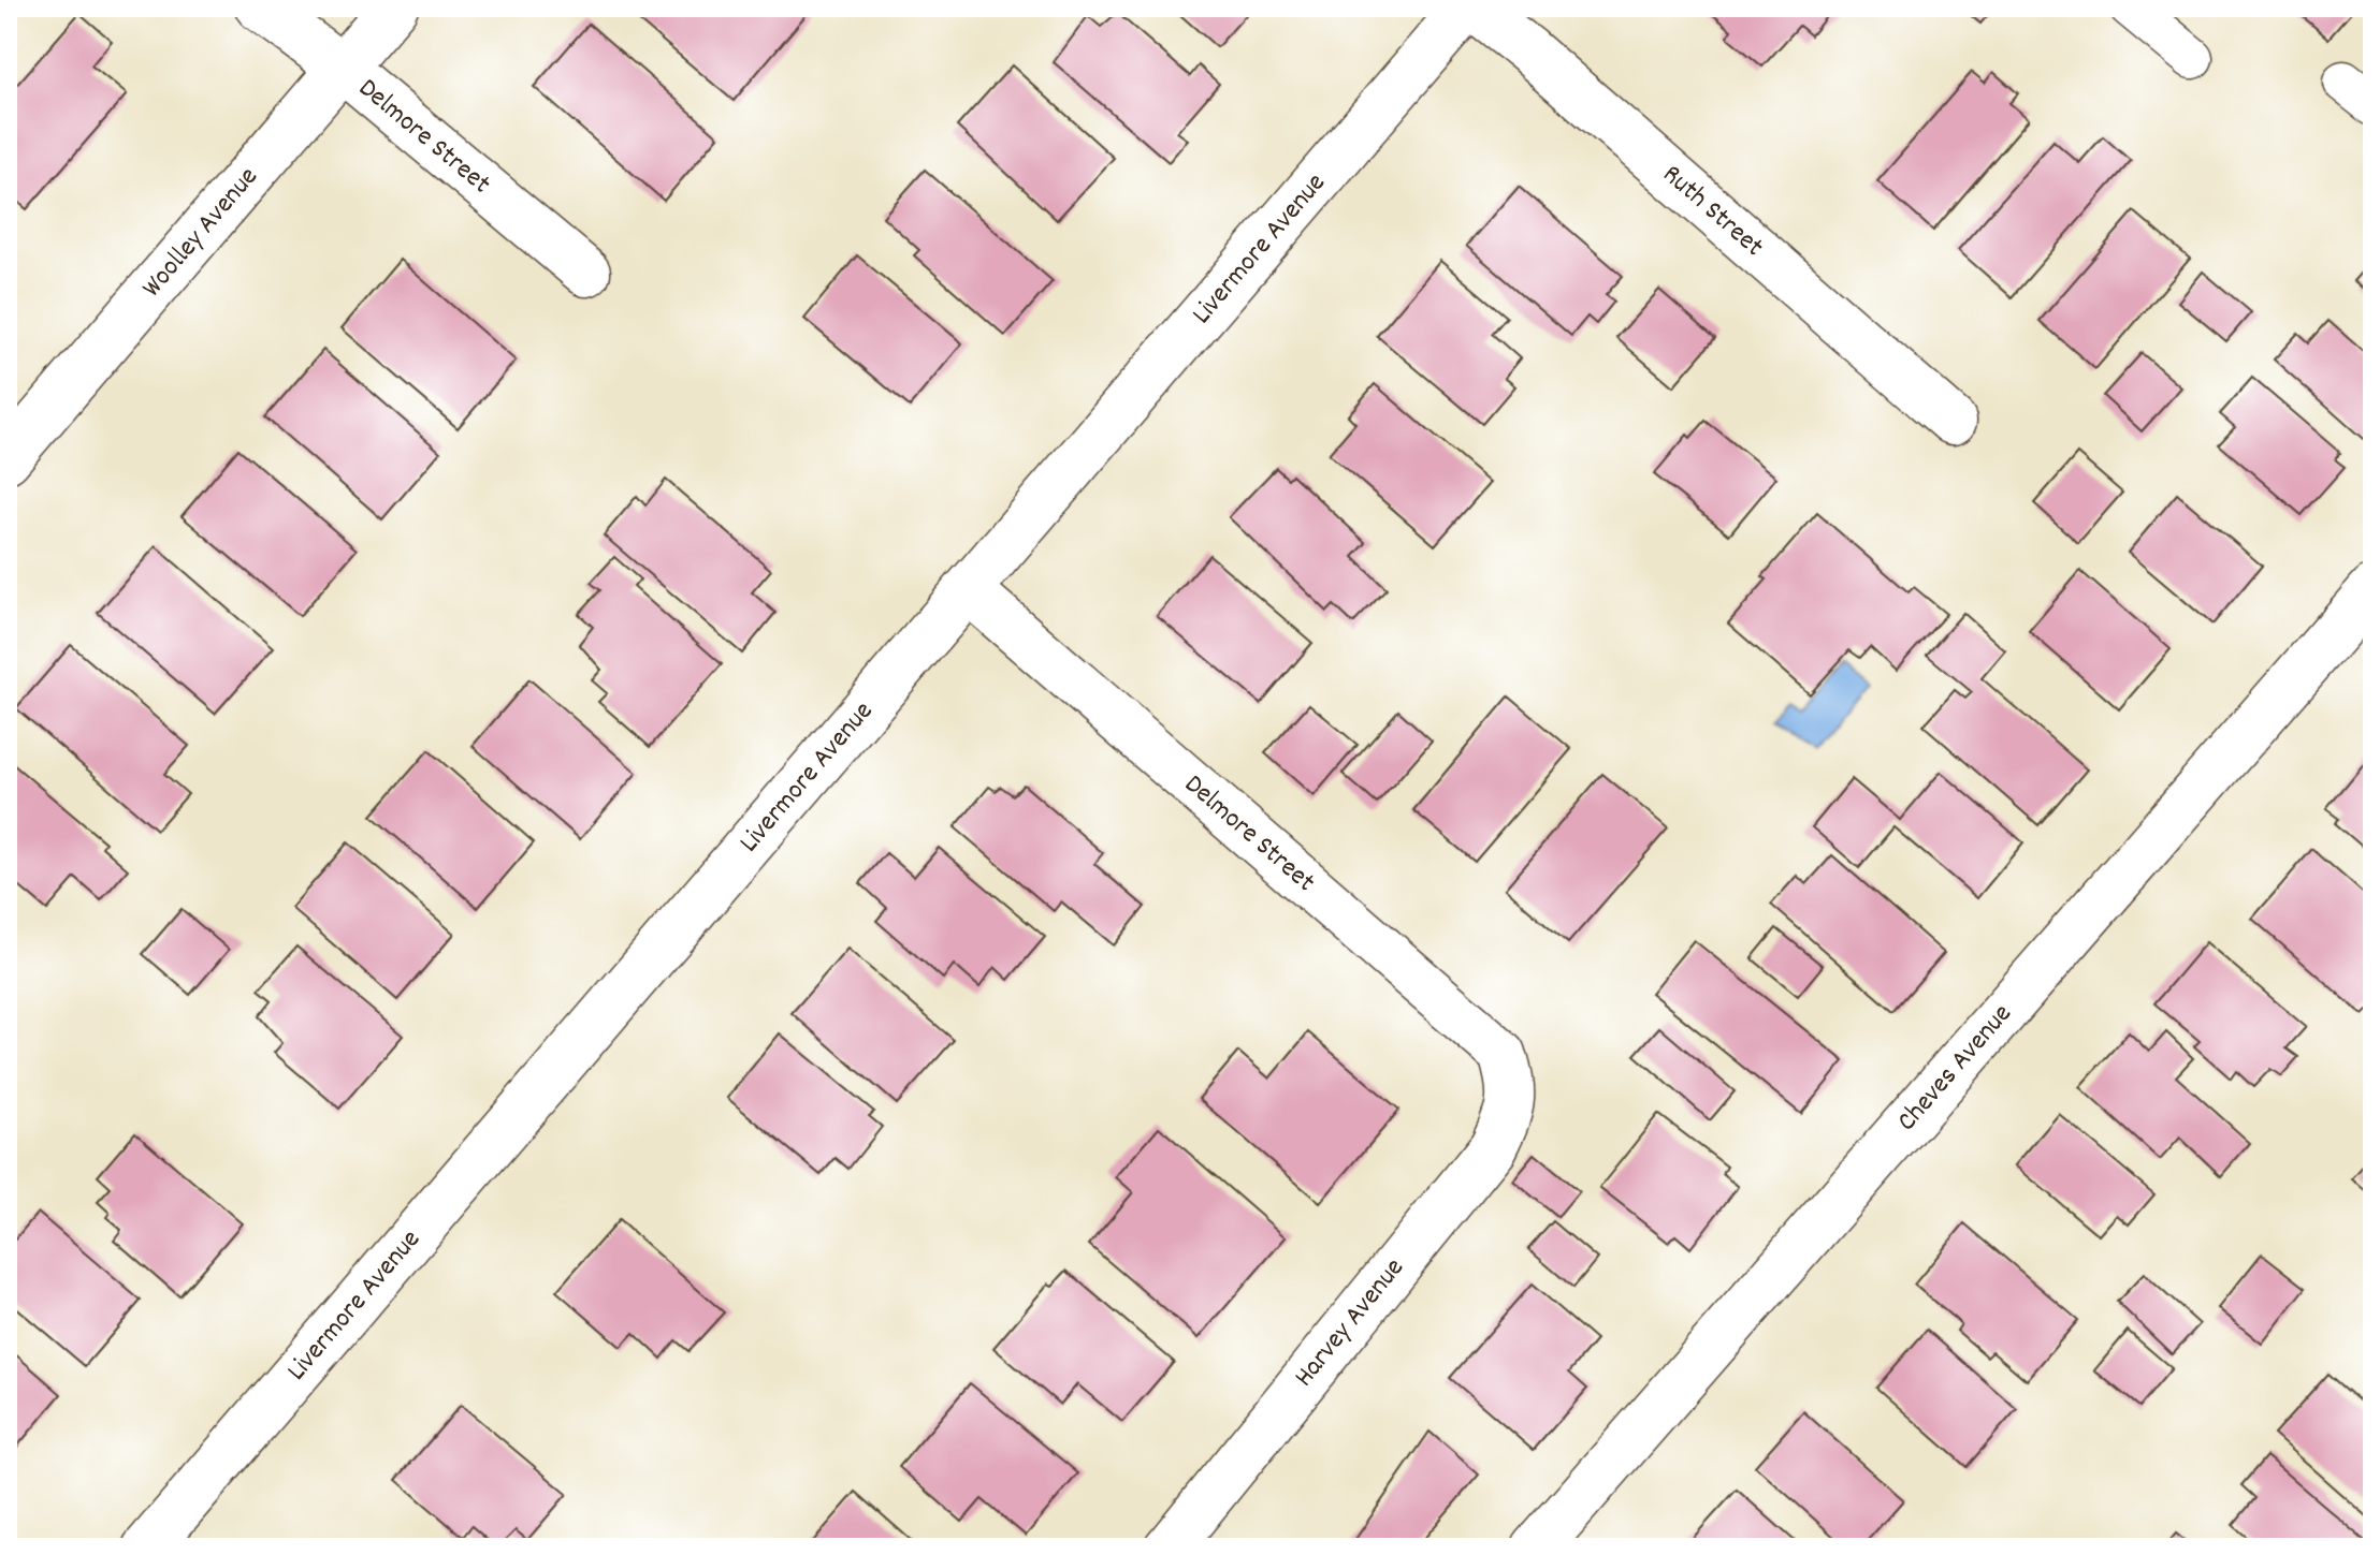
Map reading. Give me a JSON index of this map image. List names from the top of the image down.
{
  "streets": {
    "street": [
      "Delmore Street",
      "Ruth Street",
      "Woolley Avenue",
      "Livermore Avenue",
      "Cheves Avenue",
      "Harvey Avenue"
    ]
  },
  "crossings": [
    ["Delmore Street", "Woolley Avenue"],
    ["Delmore Street", "Livermore Avenue"],
    ["Delmore Street", "Harvey Avenue"],
    ["Ruth Street", "Livermore Avenue"]
  ]
}
